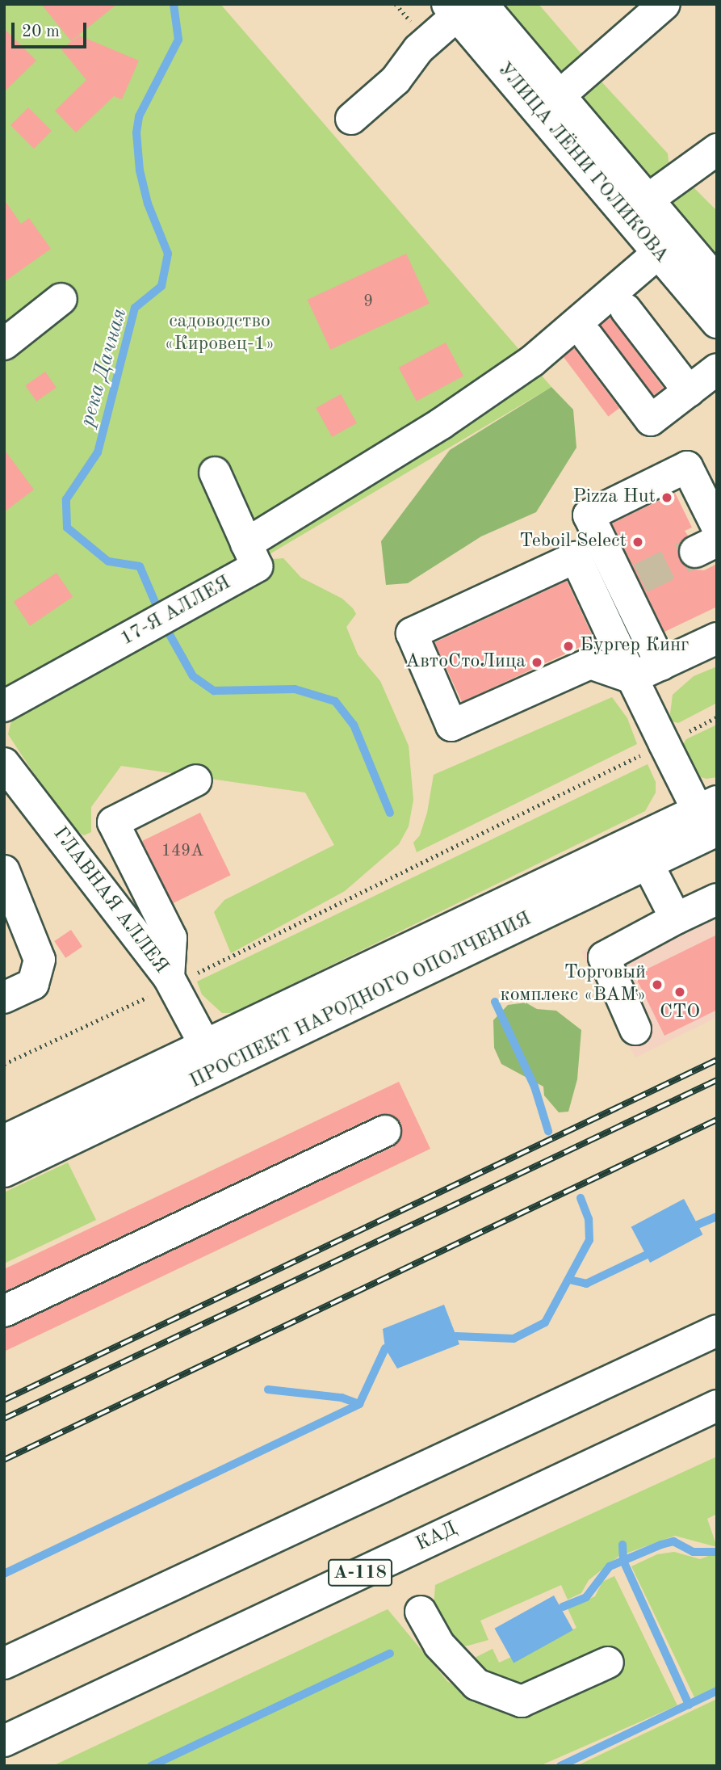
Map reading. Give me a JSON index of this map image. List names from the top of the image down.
{
  "streets": {
    "main road": [
      "УЛИЦА ЛЁНИ ГОЛИКОВА",
      "17-Я АЛЛЕЯ",
      "ГЛАВНАЯ АЛЛЕЯ",
      "ПРОСПЕКТ НАРОДНОГО ОПОЛЧЕНИЯ",
      "КАД",
      "А-118"
    ]
  },
  "crossings": [
    ["ГЛАВНАЯ АЛЛЕЯ", "ПРОСПЕКТ НАРОДНОГО ОПОЛЧЕНИЯ"]
  ],
  "water": ["река Дачная"],
  "parks": ["садоводство «Кировец-1»"],
  "places": [
    "Pizza Hut",
    "Teboil Select",
    "Бургер Кинг",
    "АвтоСтоЛица",
    "Торговый комплекс «ВАМ»",
    "СТО"
  ],
  "house_numbers": ["9", "149А"],
  "scale_bar": "20 m"
}
